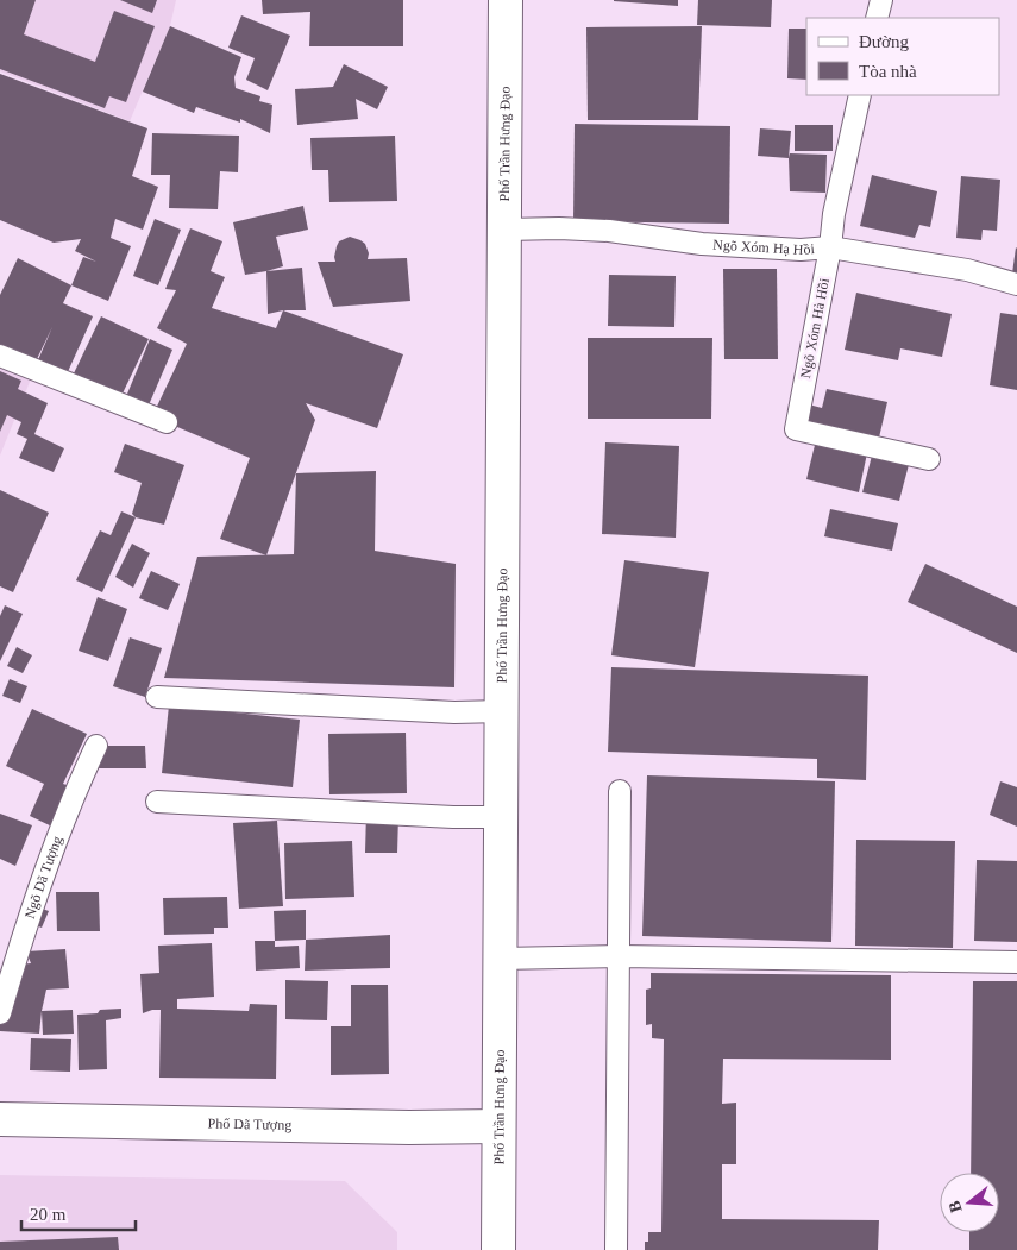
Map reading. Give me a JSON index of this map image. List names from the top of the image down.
{
  "streets": {
    "main road": ["Phố Trần Hưng Đạo", "Phố Dã Tượng"],
    "lane": ["Ngõ Xóm Hạ Hồi", "Ngõ Xóm Hà Hồi", "Ngõ Dã Tượng"]
  },
  "crossings": [
    ["Phố Trần Hưng Đạo", "Ngõ Xóm Hạ Hồi"],
    ["Phố Trần Hưng Đạo", "Phố Dã Tượng"],
    ["Ngõ Xóm Hạ Hồi", "Ngõ Xóm Hà Hồi"]
  ],
  "legend": ["Đường", "Tòa nhà"],
  "scale_bar": "20 m",
  "north": "left"
}
